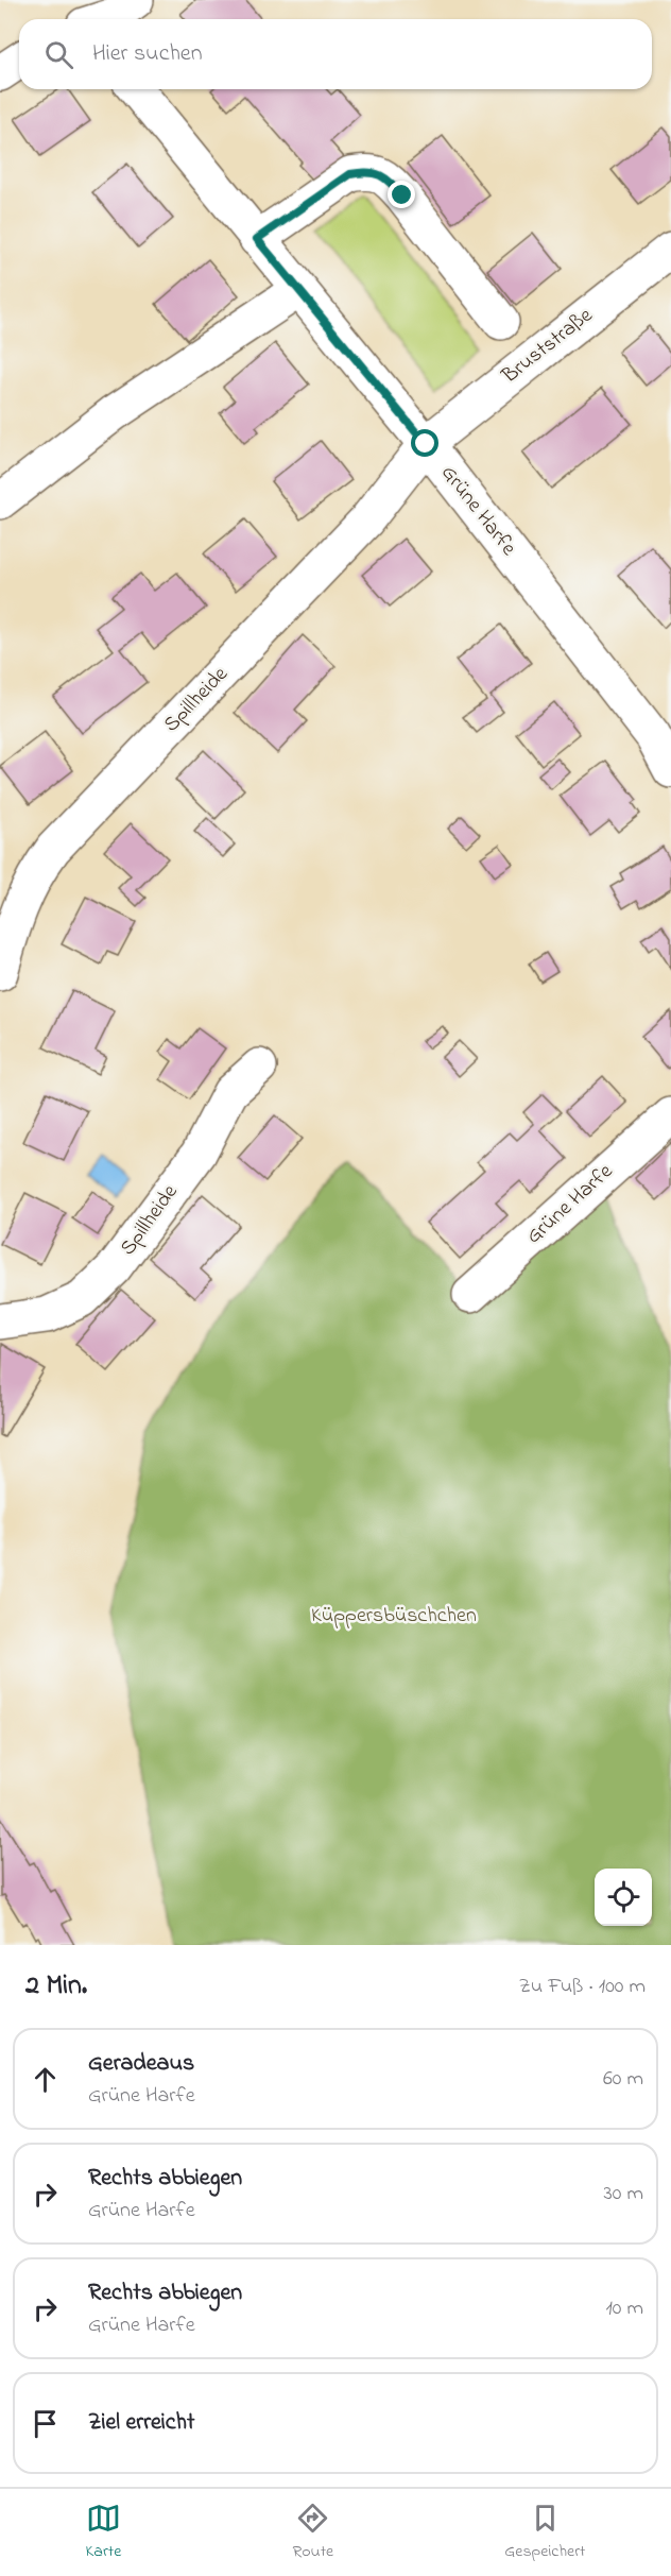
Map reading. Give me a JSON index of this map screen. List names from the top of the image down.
{
  "streets": {
    "street": ["Bruststraße", "Grüne Harfe", "Spillheide"]
  },
  "crossings": [
    ["Bruststraße", "Grüne Harfe"],
    ["Bruststraße", "Spillheide"],
    ["Grüne Harfe", "Spillheide"]
  ],
  "parks": ["Küppersbüschchen"],
  "page": {
    "search": "Hier suchen",
    "heading": ["2 Min.", "Zu Fuß · 100 m"],
    "list": [
      ["Geradeaus", "Grüne Harfe", "60 m"],
      ["Rechts abbiegen", "Grüne Harfe", "30 m"],
      ["Rechts abbiegen", "Grüne Harfe", "10 m"],
      "Ziel erreicht"
    ],
    "nav": ["Karte", "Route", "Gespeichert"]
  }
}
